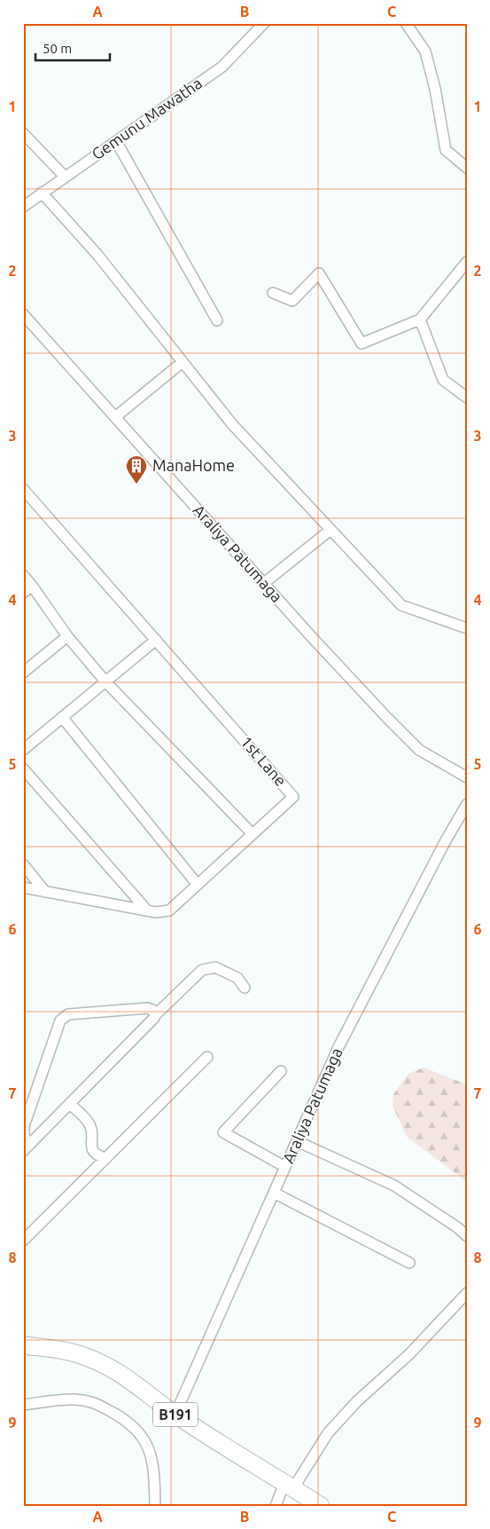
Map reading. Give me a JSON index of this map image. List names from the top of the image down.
{
  "streets": {
    "main road": ["B191"],
    "street": ["Gemunu Mawatha", "Araliya Patumaga", "1st Lane"]
  },
  "crossings": [
    ["Araliya Patumaga", "B191"]
  ],
  "places": {
    "building": ["ManaHome"]
  },
  "scale_bar": "50 m",
  "grid": {
    "columns": ["A", "B", "C"],
    "rows": [
      "1",
      "2",
      "3",
      "4",
      "5",
      "6",
      "7",
      "8",
      "9"
    ]
  }
}
